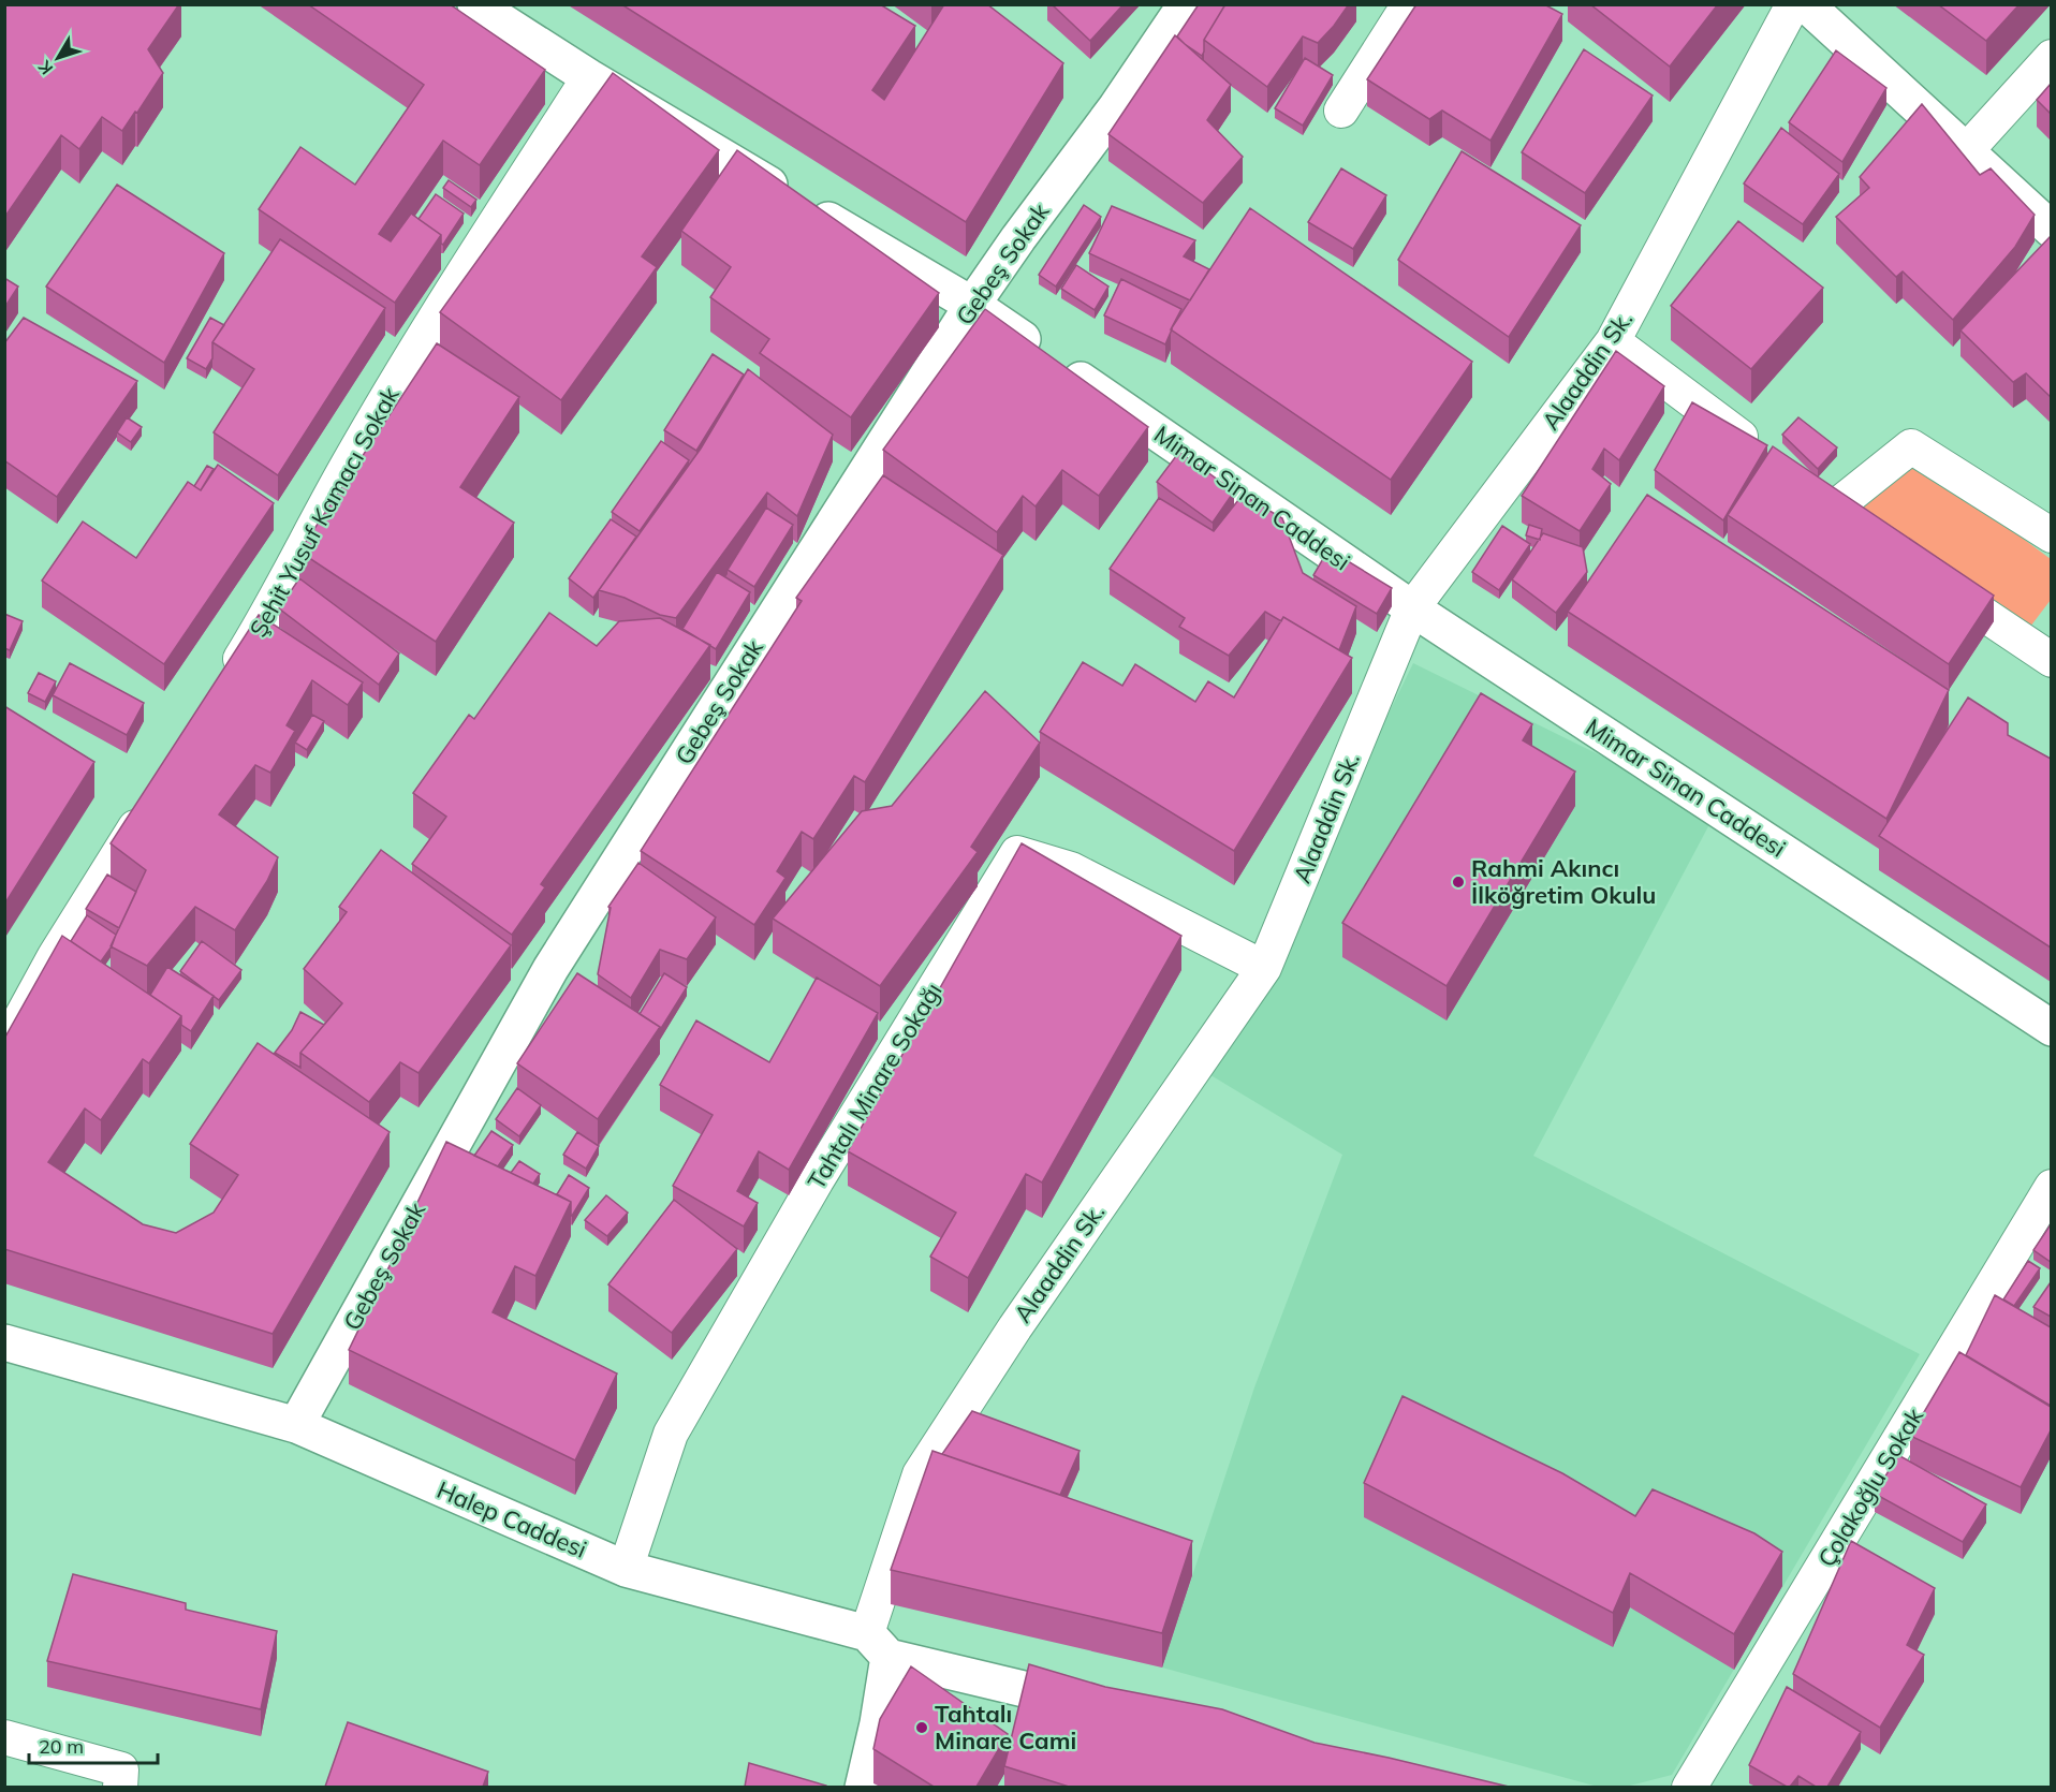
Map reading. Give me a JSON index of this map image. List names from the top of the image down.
{
  "streets": {
    "street": [
      "Gebeş Sokak",
      "Alaaddin Sk.",
      "Mimar Sinan Caddesi",
      "Şehit Yusuf Kamacı Sokak",
      "Tahtalı Minare Sokağı",
      "Çolakoğlu Sokak",
      "Halep Caddesi"
    ]
  },
  "crossings": [
    ["Gebeş Sokak", "Mimar Sinan Caddesi"],
    ["Gebeş Sokak", "Halep Caddesi"],
    ["Alaaddin Sk.", "Mimar Sinan Caddesi"],
    ["Alaaddin Sk.", "Tahtalı Minare Sokağı"],
    ["Alaaddin Sk.", "Halep Caddesi"],
    ["Mimar Sinan Caddesi", "Şehit Yusuf Kamacı Sokak"],
    ["Tahtalı Minare Sokağı", "Halep Caddesi"]
  ],
  "places": ["Rahmi Akıncı İlköğretim Okulu", "Tahtalı Minare Cami"],
  "scale_bar": "20 m",
  "north": "bottom left"
}
